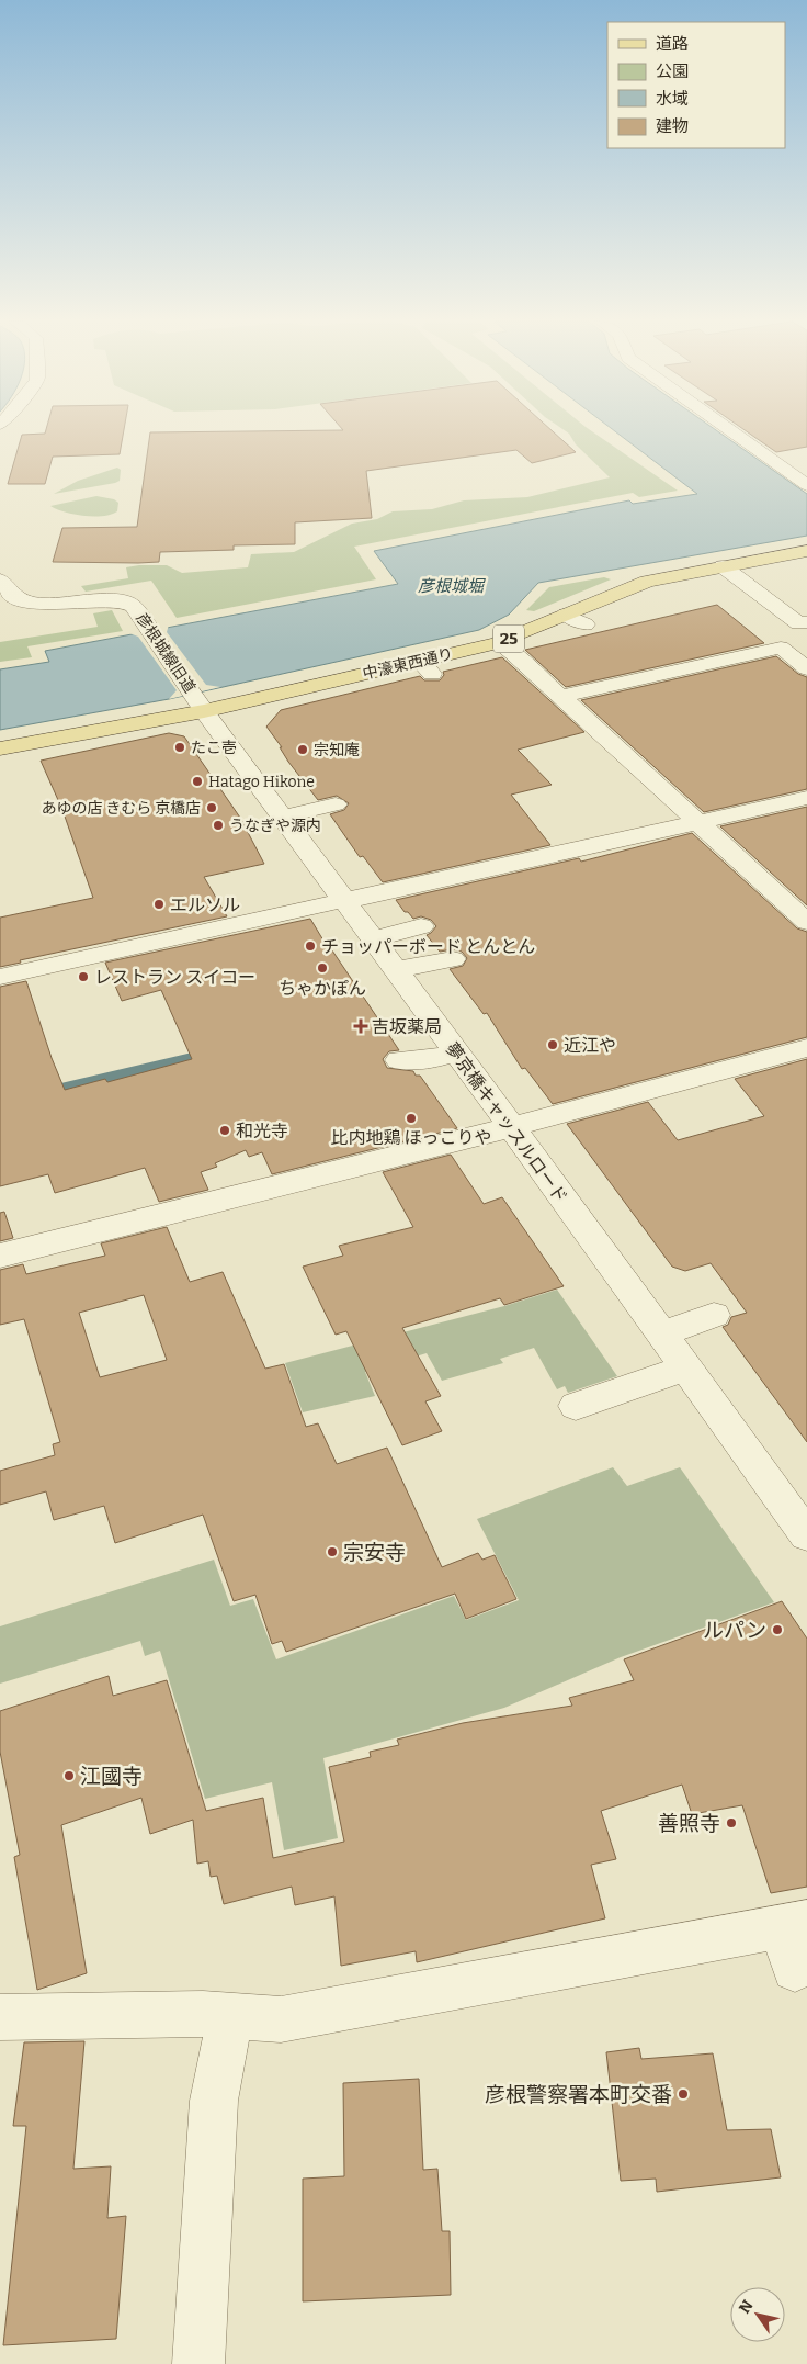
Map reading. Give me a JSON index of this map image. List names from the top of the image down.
{
  "streets": {
    "main road": ["25", "中濠東西通り"],
    "street": ["彦根城線旧道", "夢京橋キャッスルロード"]
  },
  "crossings": [
    ["彦根城線旧道", "中濠東西通り"],
    ["彦根城線旧道", "夢京橋キャッスルロード"],
    ["中濠東西通り", "夢京橋キャッスルロード"]
  ],
  "water": ["彦根城堀"],
  "places": {
    "other": [
      "たこ壱",
      "宗知庵",
      "Hatago Hikone",
      "あゆの店 きむら 京橋店",
      "うなぎや源内",
      "エルソル",
      "チョッパーボード とんとん",
      "ちゃかぽん",
      "レストラン スイコー",
      "近江や",
      "比内地鶏 ほっこりや",
      "和光寺",
      "宗安寺",
      "ルパン",
      "江國寺",
      "善照寺",
      "彦根警察署本町交番"
    ],
    "health": ["吉坂薬局"]
  },
  "legend": [
    "道路",
    "公園",
    "水域",
    "建物"
  ],
  "north": "top left"
}
